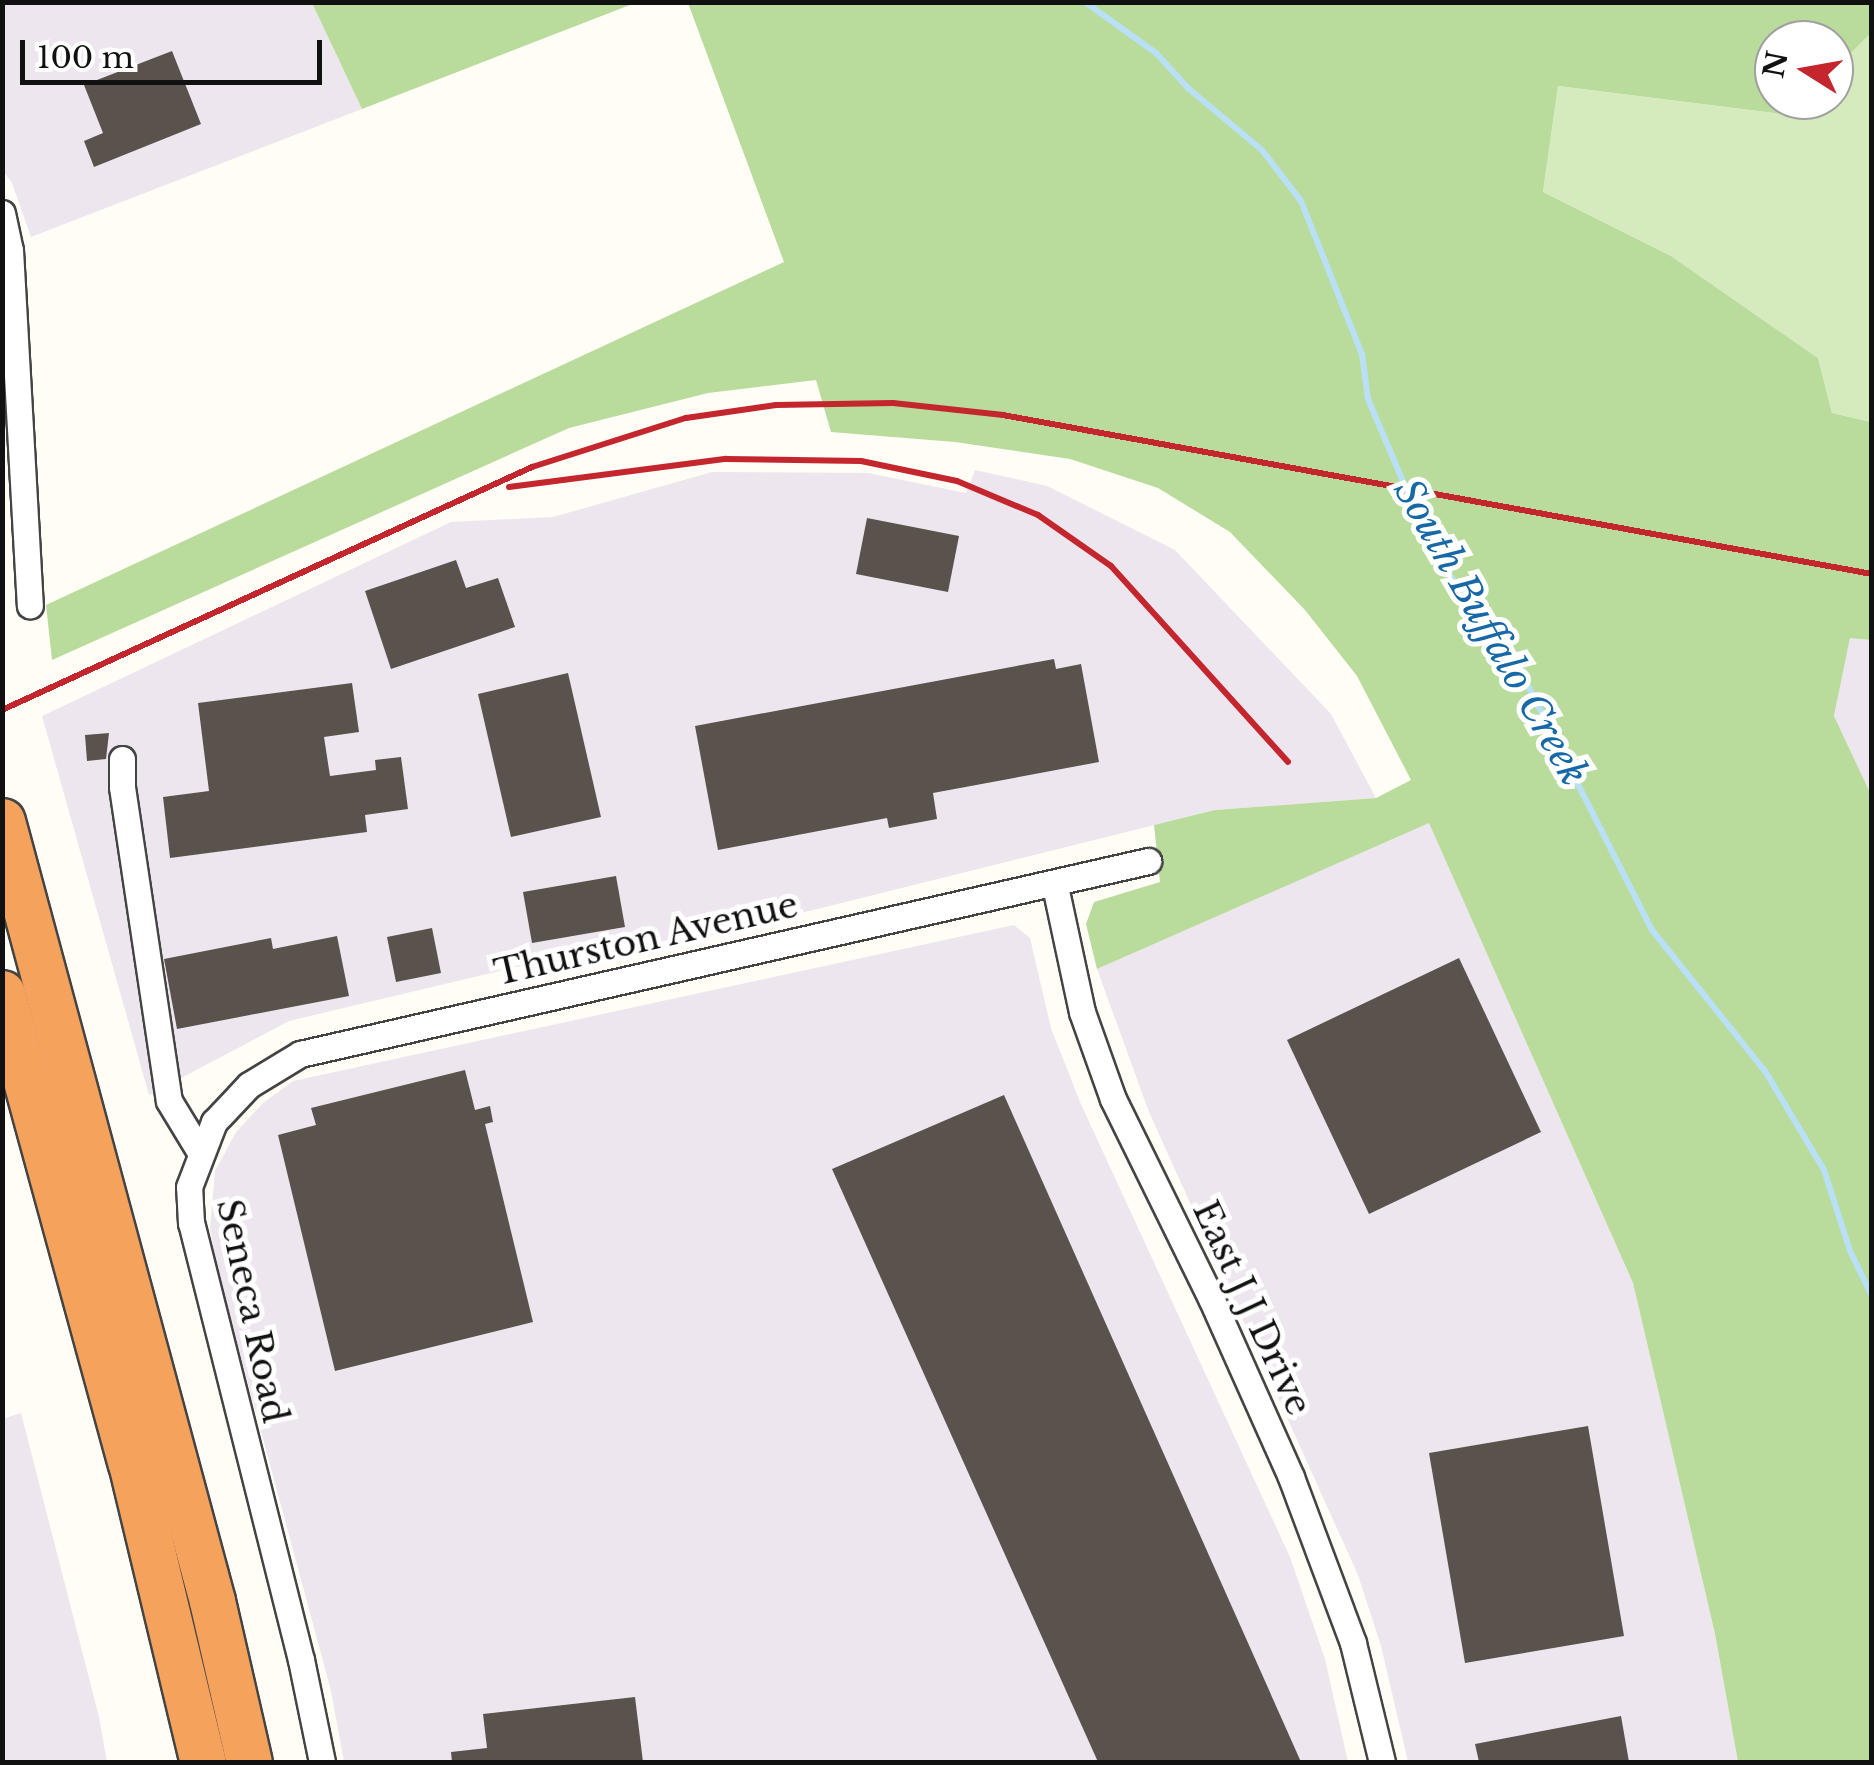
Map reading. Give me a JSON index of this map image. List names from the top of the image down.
{
  "streets": {
    "street": ["Thurston Avenue", "East J J Drive", "Seneca Road"]
  },
  "crossings": [
    ["Thurston Avenue", "East J J Drive"],
    ["Thurston Avenue", "Seneca Road"]
  ],
  "water": ["South Buffalo Creek"],
  "scale_bar": "100 m",
  "north": "left"
}
